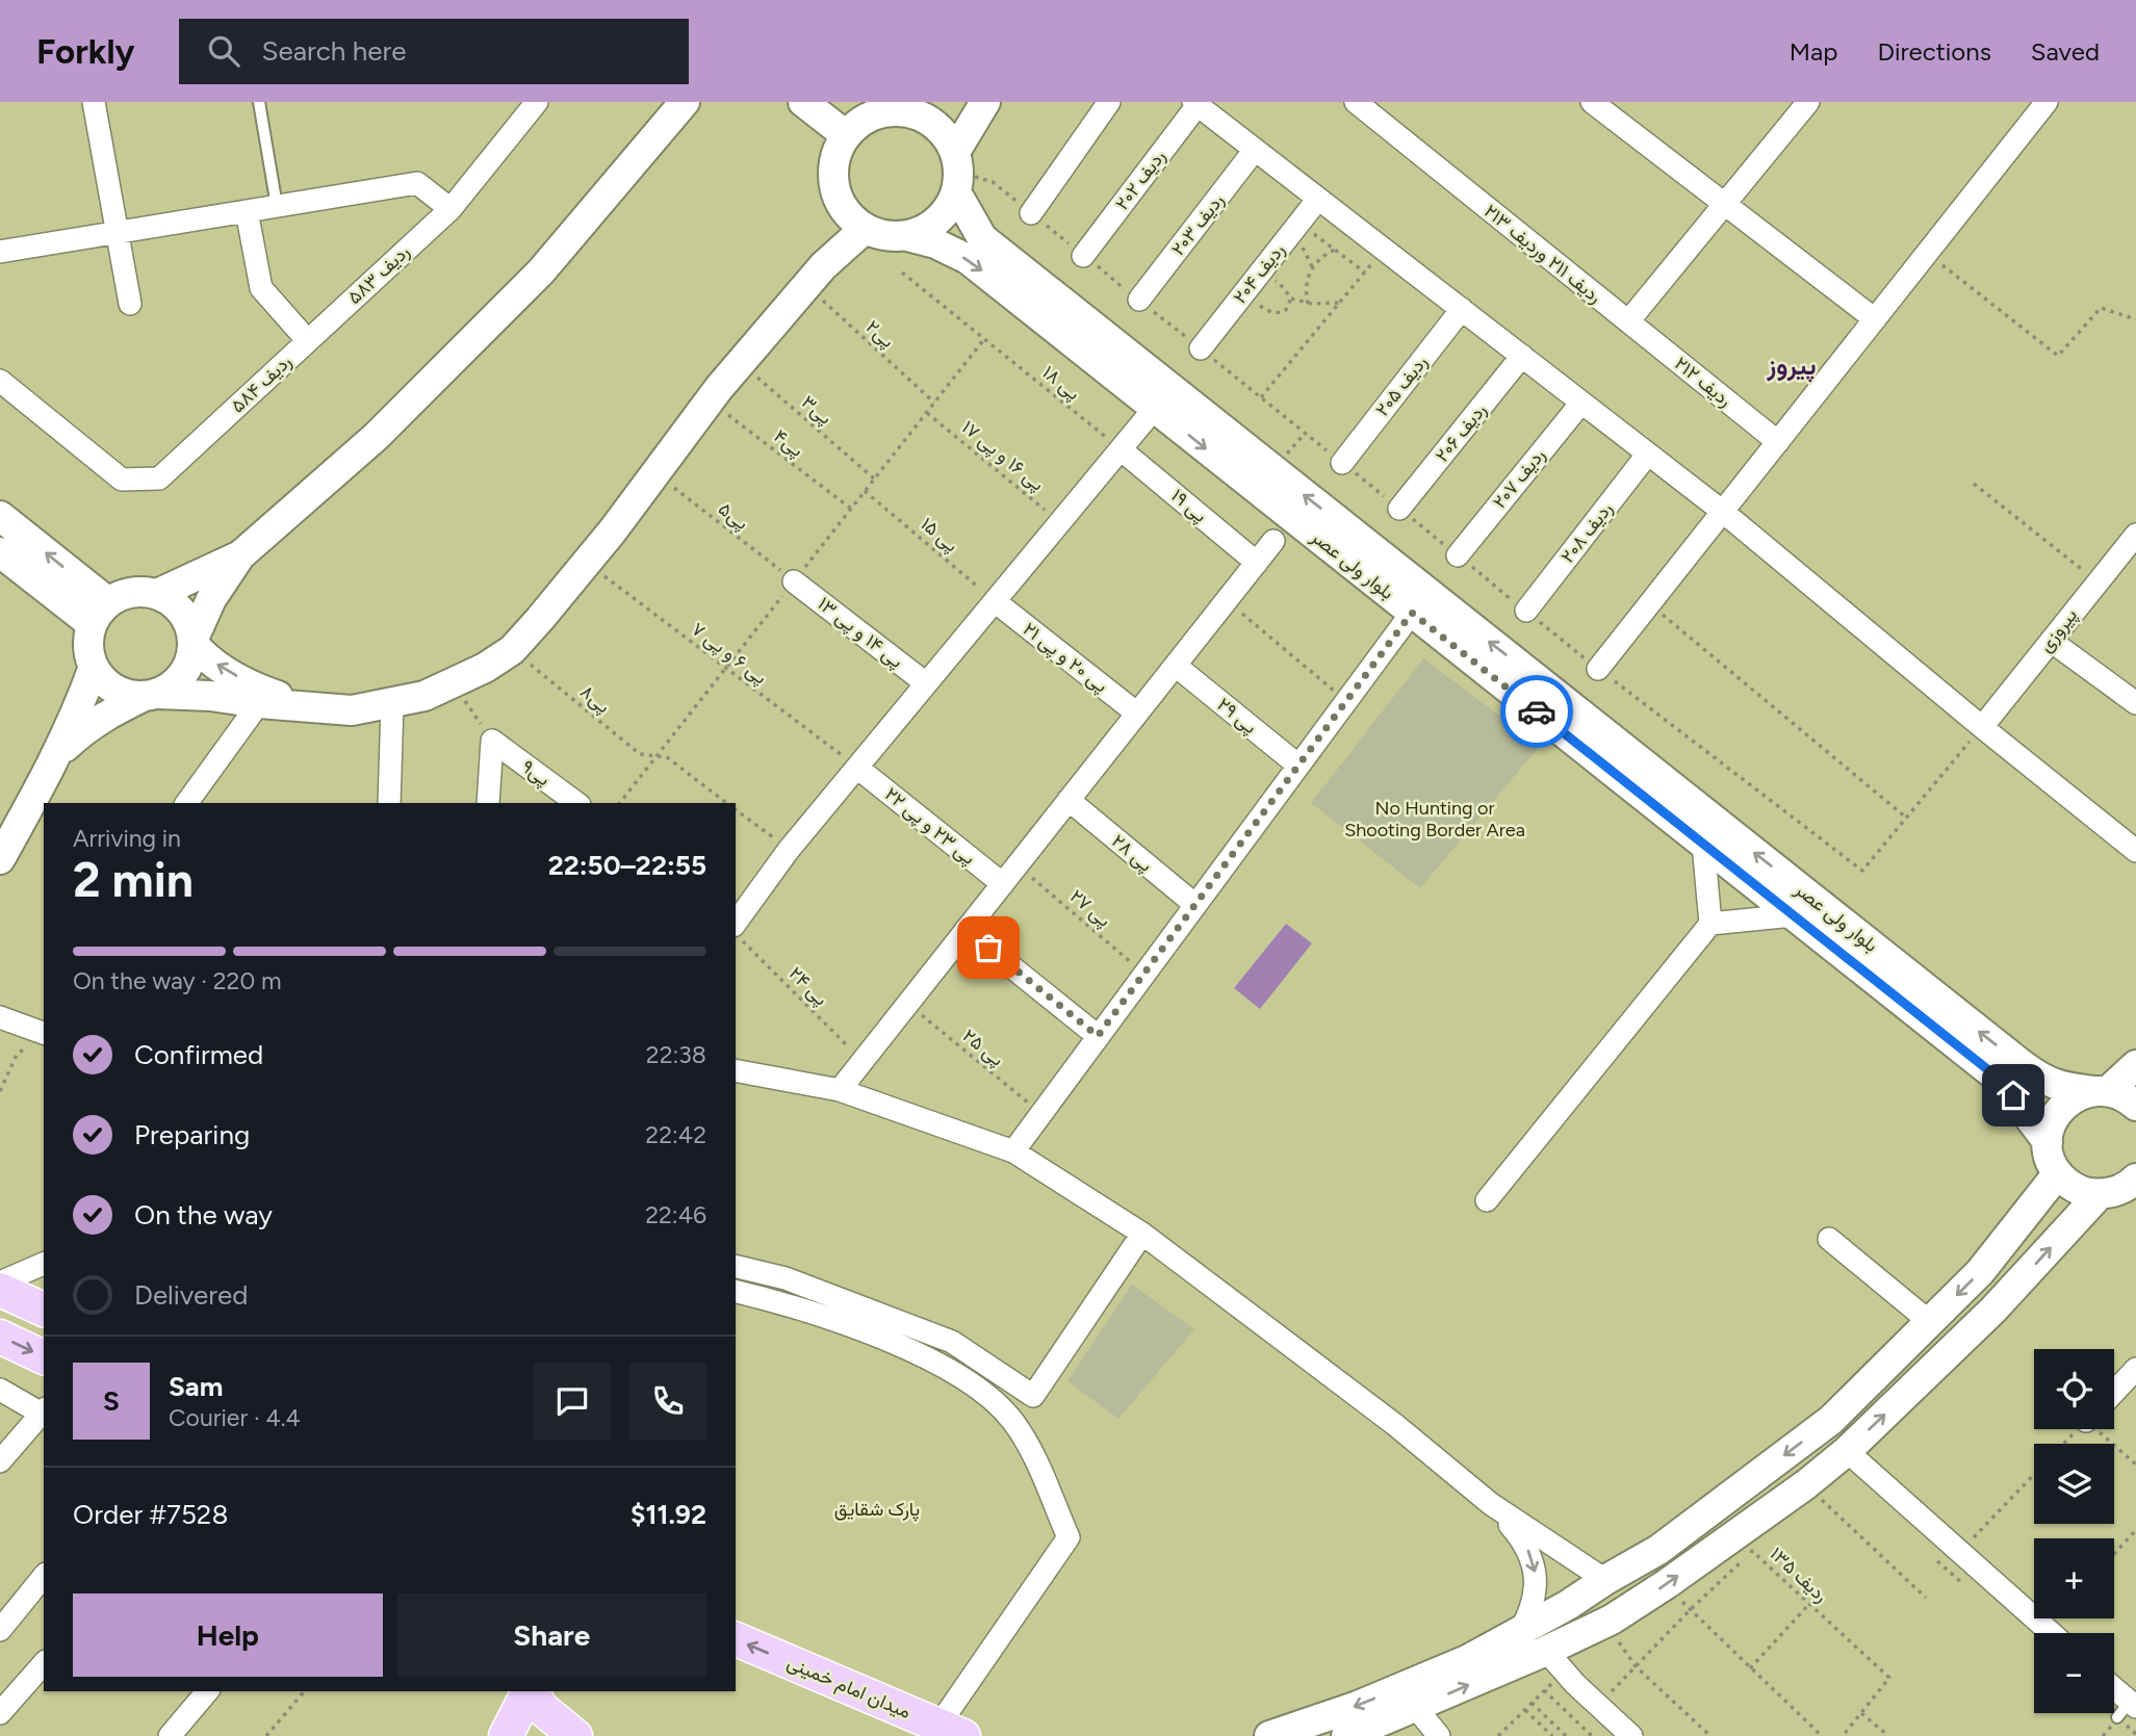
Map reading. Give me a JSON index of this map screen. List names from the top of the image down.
{
  "streets": {
    "main road": ["میدان امام خمینی"],
    "street": [
      "ردیف ۲۰۲",
      "ردیف ۲۰۳",
      "ردیف ۲۱۱ وردیف ۲۱۳",
      "ردیف ۲۰۴",
      "ردیف ۵۸۳",
      "ردیف ۲۱۲",
      "ردیف ۵۸۴",
      "ردیف ۲۰۵",
      "ردیف ۲۰۶",
      "ردیف ۲۰۷",
      "پی ۱۹",
      "ردیف ۲۰۸",
      "بلوار ولی عصر",
      "پیروزی",
      "پی ۱۴ و پی ۱۳",
      "پی ۲۰ و پی ۲۱",
      "پی ۲۹",
      "پی۹",
      "پی ۲۳ و پی ۲۲",
      "پی ۲۸"
    ],
    "path": [
      "پی۲",
      "پی ۱۸",
      "پی۳",
      "پی۴",
      "پی ۱۶ و پی ۱۷",
      "پی۵",
      "پی ۱۵",
      "پی ۶ و پی ۷",
      "پی۸",
      "پی ۲۷",
      "پی ۲۴",
      "پی ۲۵",
      "ردیف ۱۳۵"
    ]
  },
  "crossings": [
    ["ردیف ۲۱۱ وردیف ۲۱۳", "ردیف ۲۱۲"],
    ["ردیف ۵۸۳", "ردیف ۵۸۴"],
    ["پی ۱۸", "پی ۱۹"],
    ["پی۵", "پی ۱۴ و پی ۱۳"],
    ["پی ۱۵", "پی ۲۰ و پی ۲۱"],
    ["پی ۶ و پی ۷", "پی ۲۳ و پی ۲۲"]
  ],
  "one_way": ["میدان امام خمینی"],
  "districts": ["پیروز"],
  "parks": ["No Hunting or Shooting Border Area", "پارک شقایق"],
  "page": {
    "header": "Forkly",
    "search": "Search here",
    "nav": ["Map", "Directions", "Saved"],
    "heading": ["2 min", "Arriving in", "22:50–22:55"],
    "panel": [
      "Sam",
      "Courier · 4.4",
      "Order #7528",
      "$11.92"
    ],
    "bar": "On the way · 220 m",
    "list": [
      ["Confirmed", "22:38"],
      ["Preparing", "22:42"],
      ["On the way", "22:46"],
      "Delivered"
    ],
    "map_buttons": ["+", "−"],
    "round": "S",
    "buttons": ["Help", "Share"]
  }
}
